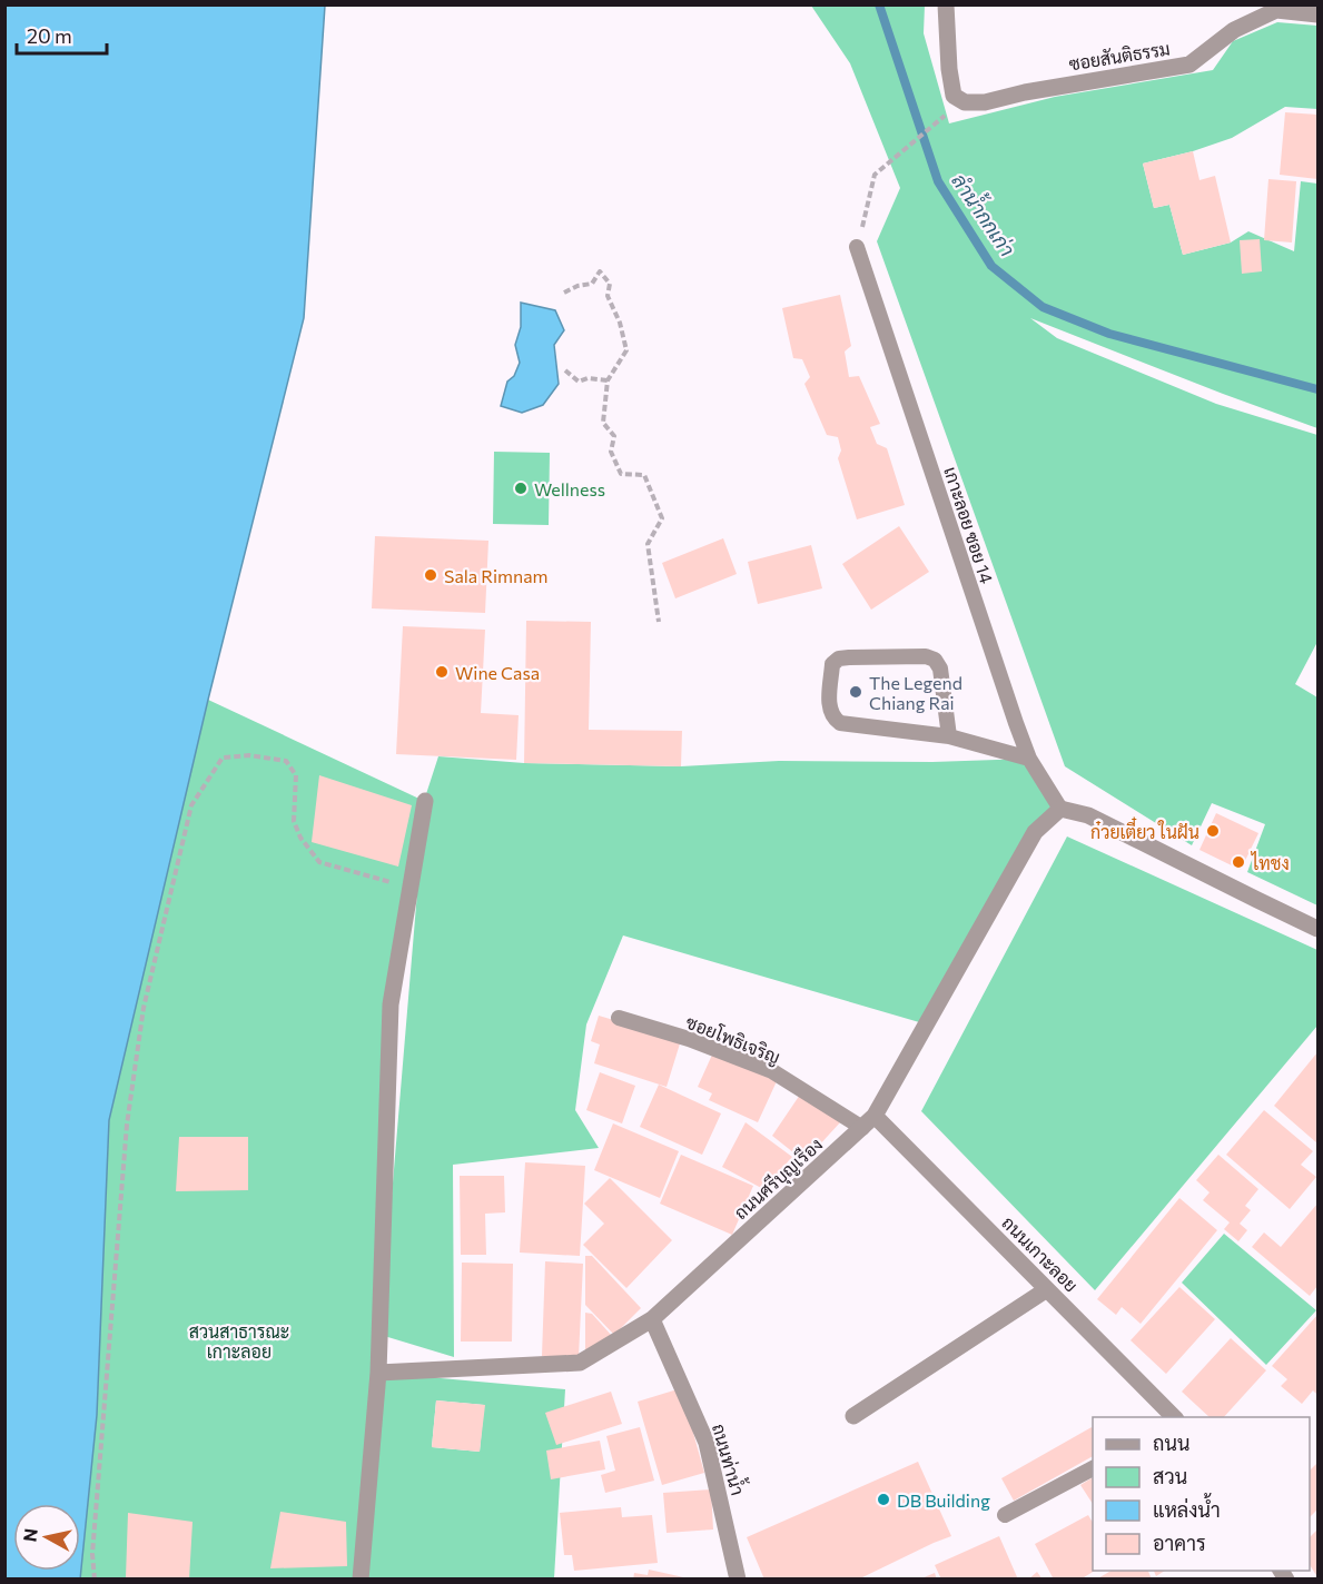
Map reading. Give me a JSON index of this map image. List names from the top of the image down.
{
  "streets": {
    "street": [
      "ซอยสันติธรรม",
      "ถนนศรีบุญเรือง",
      "ถนนเกาะลอย",
      "ถนนท่าน้ำ"
    ],
    "lane": ["เกาะลอย ซอย 14", "ซอยโพธิเจริญ"]
  },
  "crossings": [
    ["เกาะลอย ซอย 14", "ถนนศรีบุญเรือง"],
    ["ซอยโพธิเจริญ", "ถนนศรีบุญเรือง"],
    ["ถนนศรีบุญเรือง", "ถนนเกาะลอย"],
    ["ถนนศรีบุญเรือง", "ถนนท่าน้ำ"]
  ],
  "water": ["ลำน้ำกกเก่า"],
  "parks": ["สวนสาธารณะ เกาะลอย"],
  "places": [
    "Wellness",
    "Sala Rimnam",
    "Wine Casa",
    "The Legend Chiang Rai",
    "ก๋วยเตี๋ยว ในฝัน",
    "ไทชง",
    "DB Building"
  ],
  "legend": [
    "ถนน",
    "สวน",
    "แหล่งน้ำ",
    "อาคาร"
  ],
  "scale_bar": "20 m",
  "north": "left"
}
